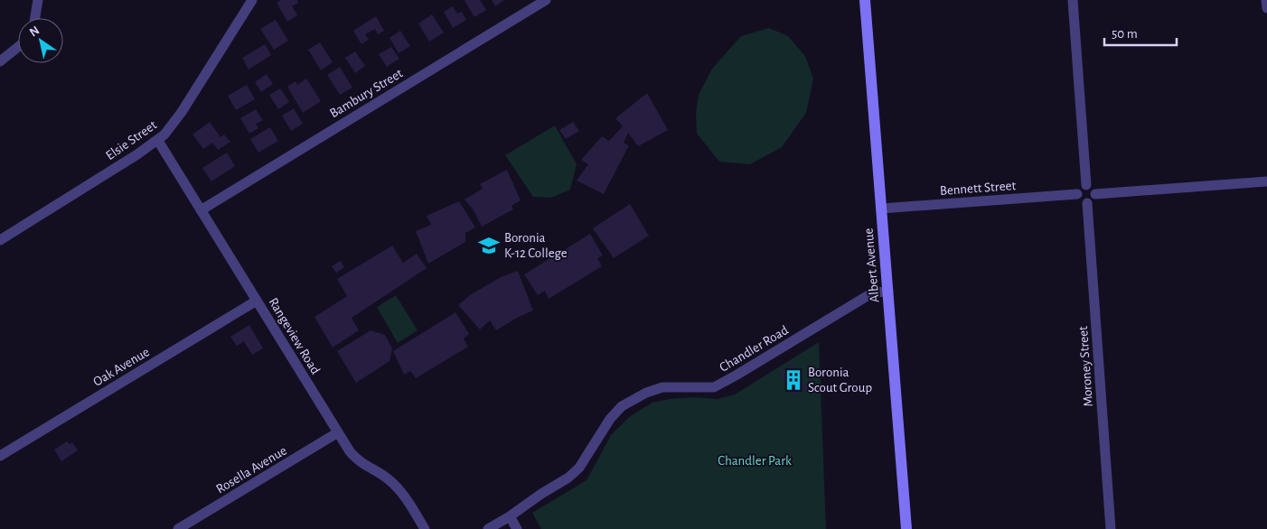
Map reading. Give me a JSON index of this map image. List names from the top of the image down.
{
  "streets": {
    "main road": ["Albert Avenue"],
    "street": [
      "Bambury Street",
      "Elsie Street",
      "Bennett Street",
      "Rangeview Road",
      "Chandler Road",
      "Oak Avenue",
      "Moroney Street",
      "Rosella Avenue"
    ]
  },
  "crossings": [
    ["Bambury Street", "Rangeview Road"],
    ["Elsie Street", "Rangeview Road"],
    ["Bennett Street", "Albert Avenue"],
    ["Bennett Street", "Moroney Street"],
    ["Albert Avenue", "Chandler Road"],
    ["Rangeview Road", "Oak Avenue"],
    ["Rangeview Road", "Rosella Avenue"]
  ],
  "parks": ["Chandler Park"],
  "places": {
    "school or university": ["Boronia K-12 College"],
    "building": ["Boronia Scout Group"]
  },
  "scale_bar": "50 m",
  "north": "top left"
}
